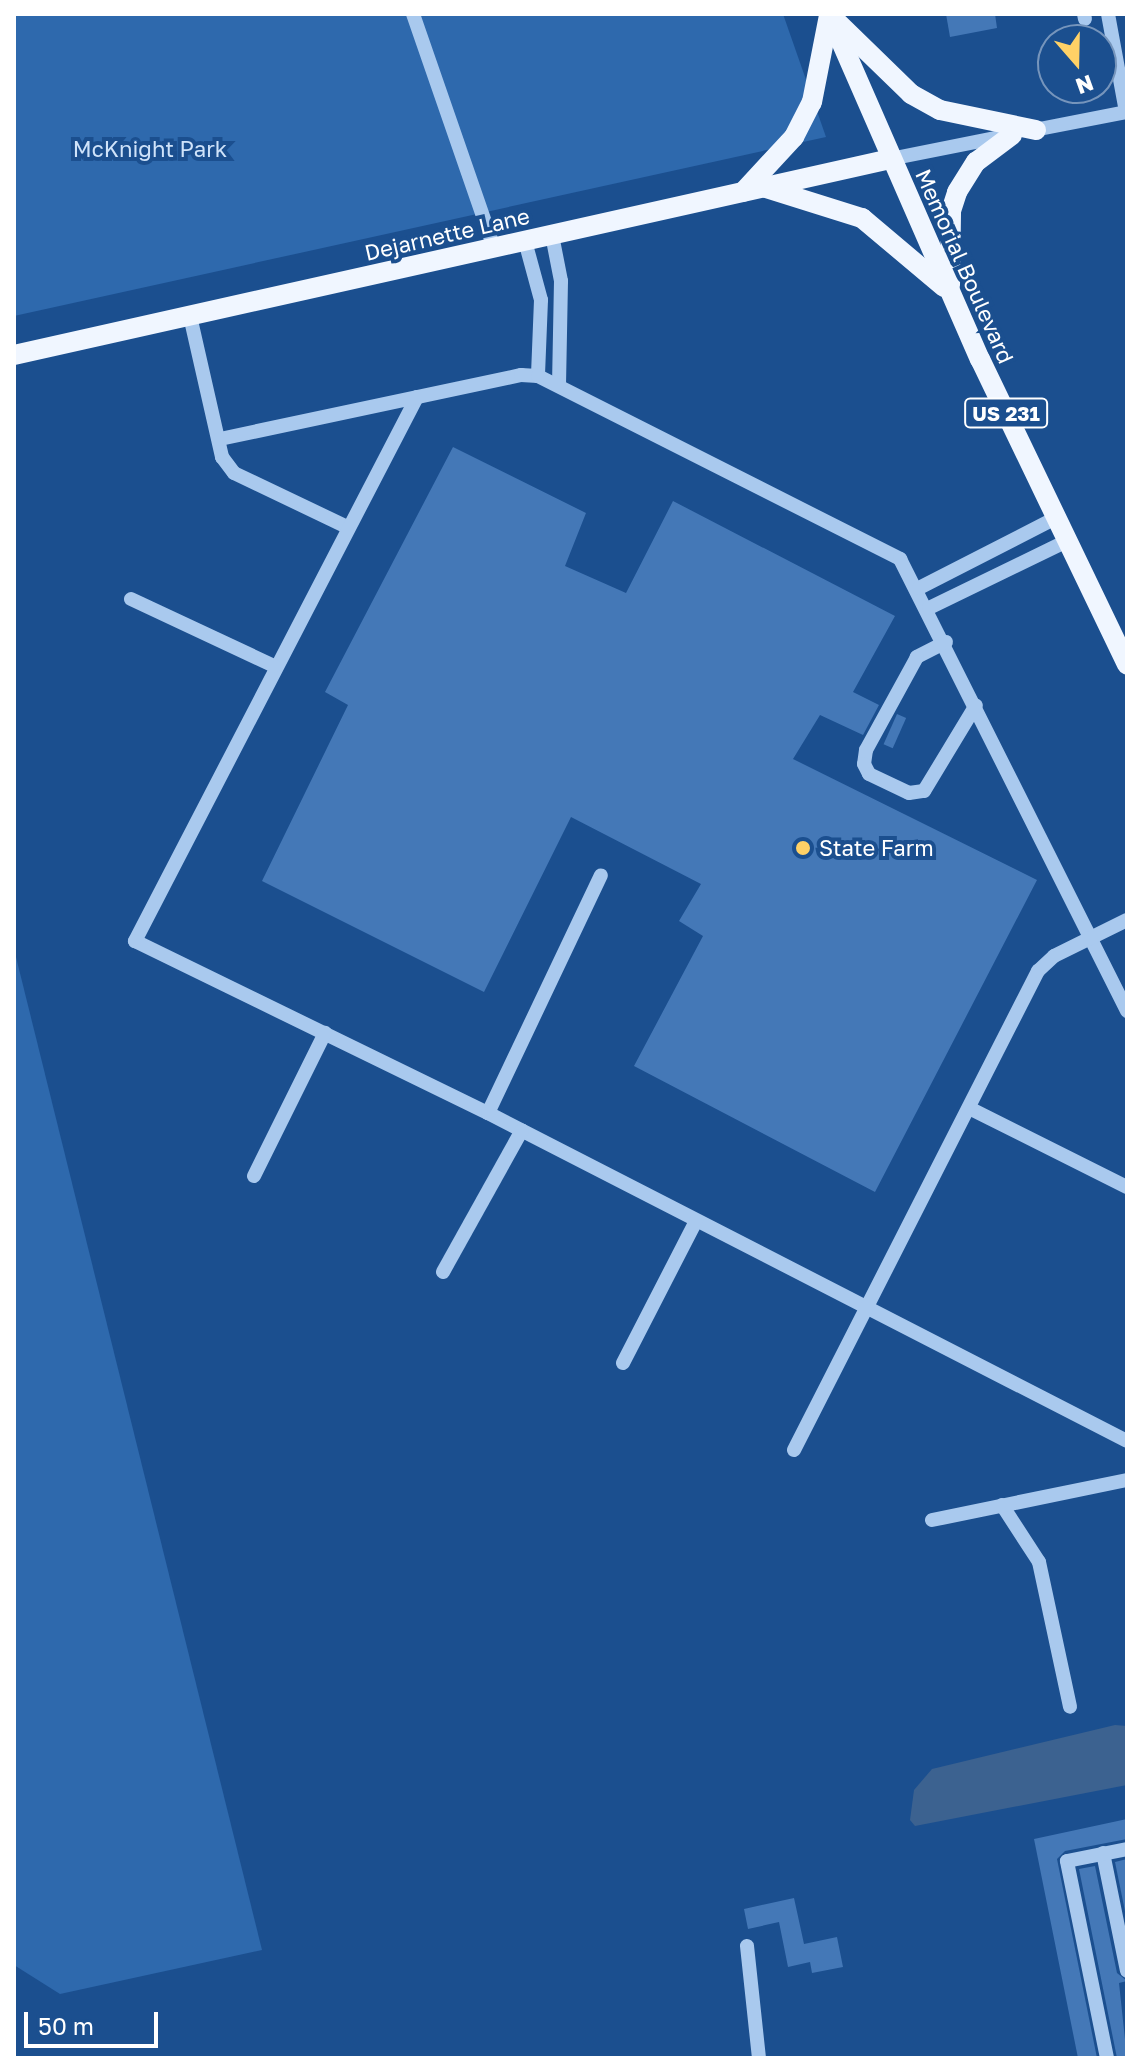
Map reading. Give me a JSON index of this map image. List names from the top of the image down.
{
  "streets": {
    "main road": ["Dejarnette Lane", "Memorial Boulevard", "US 231"]
  },
  "crossings": [
    ["Dejarnette Lane", "Memorial Boulevard"]
  ],
  "parks": ["McKnight Park"],
  "places": ["State Farm"],
  "scale_bar": "50 m",
  "north": "bottom"
}
